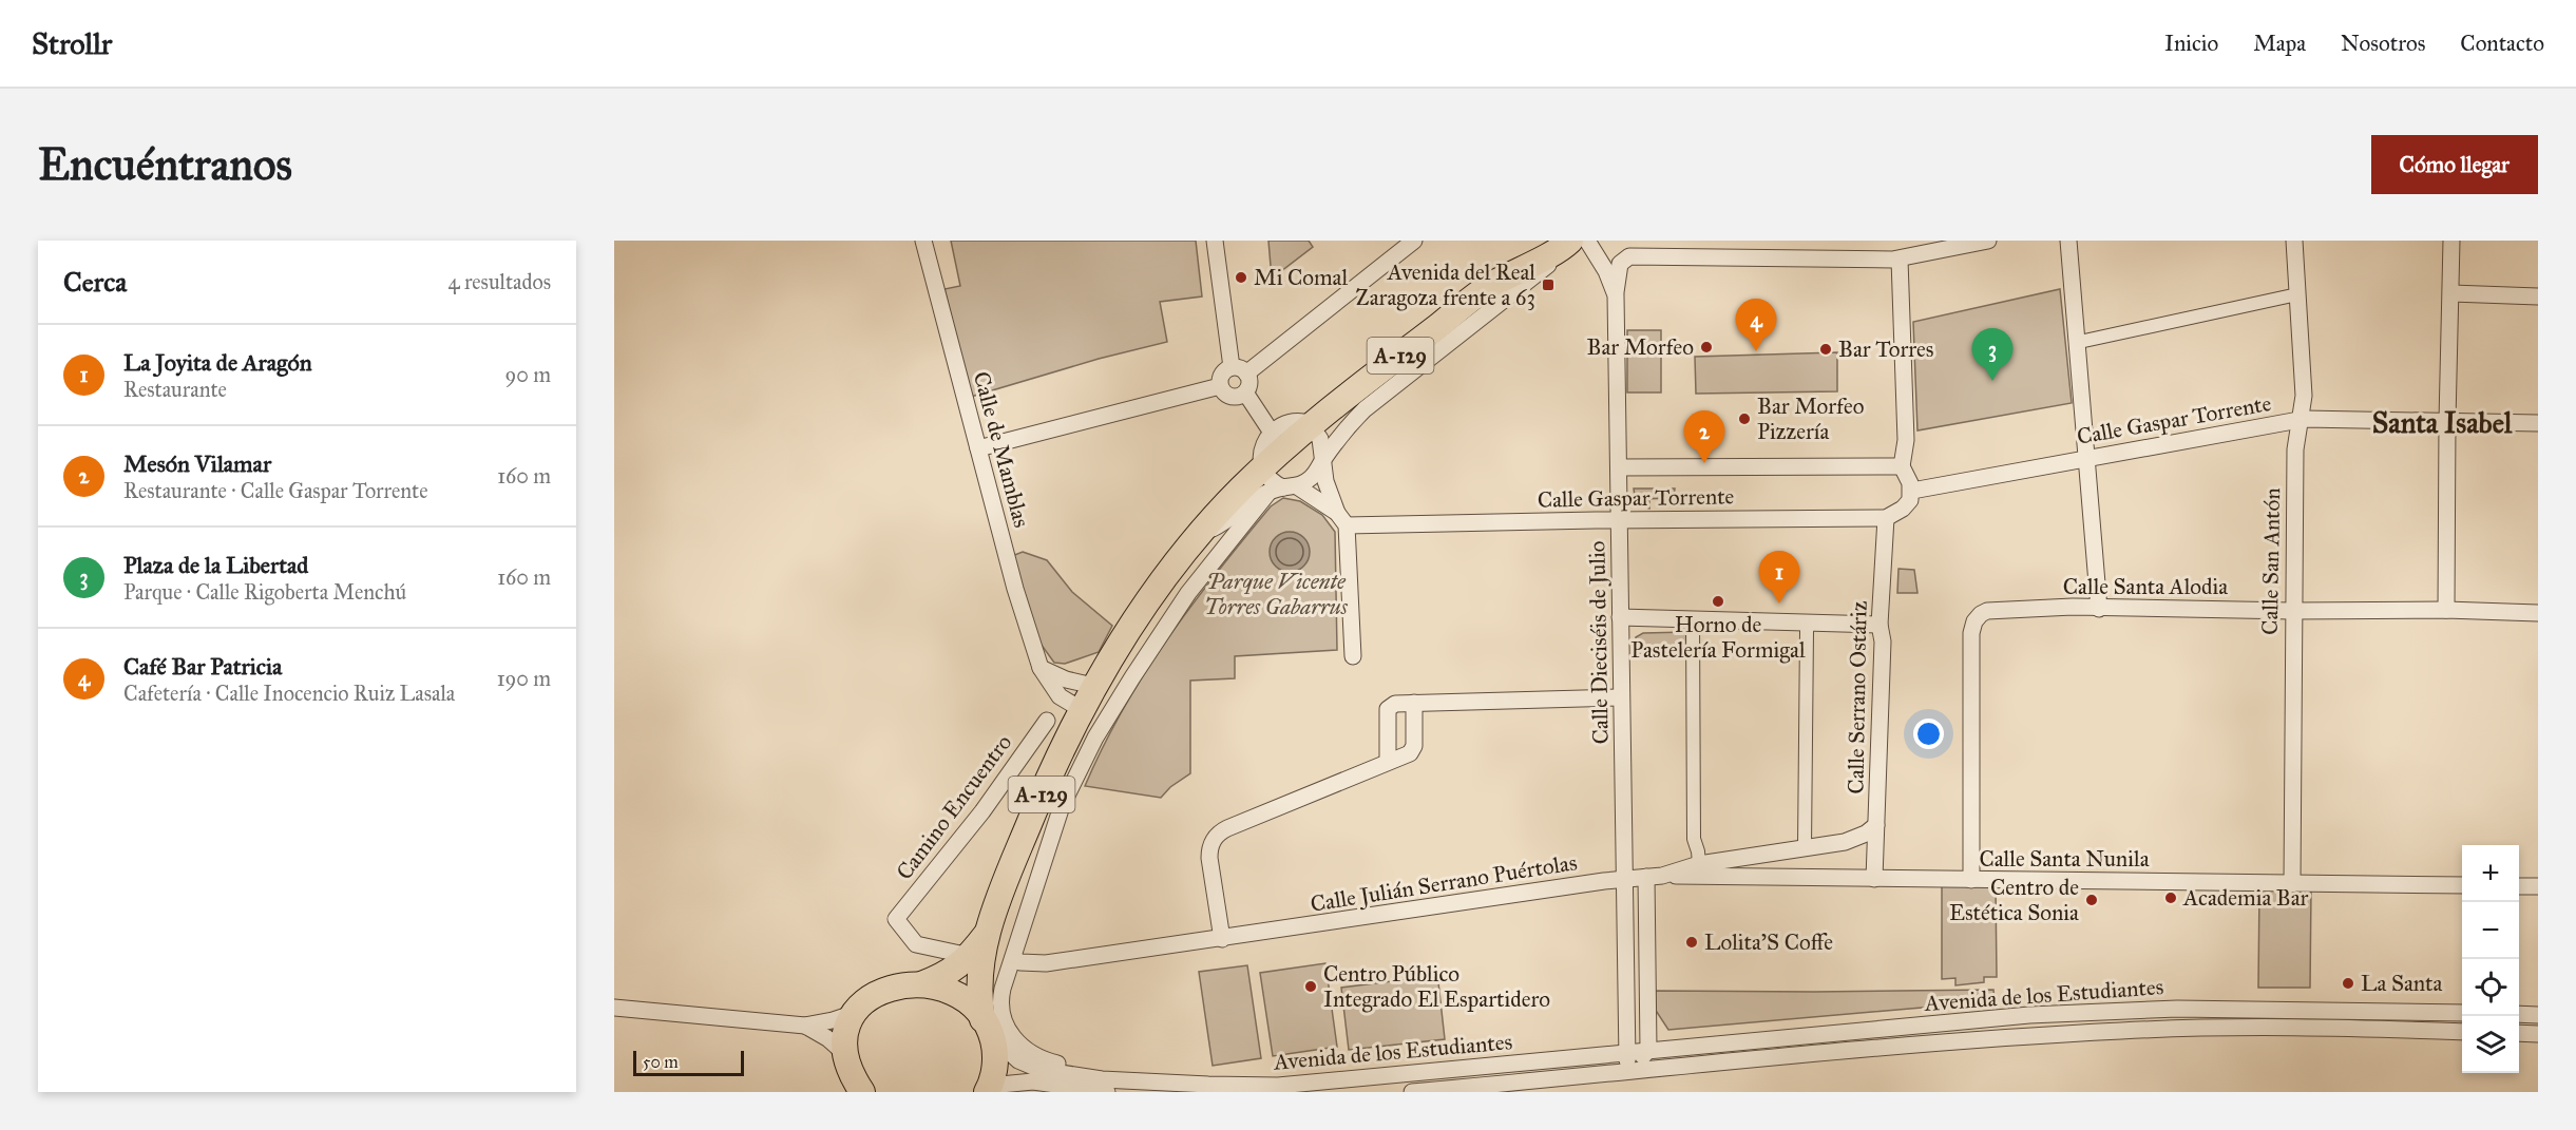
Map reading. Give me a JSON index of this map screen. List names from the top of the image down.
{
  "streets": {
    "main road": ["A-129"],
    "street": [
      "Calle Gaspar Torrente",
      "Calle de Mamblas",
      "Calle San Antón",
      "Calle Santa Alodia",
      "Calle Dieciséis de Julio",
      "Calle Serrano Ostáriz",
      "Camino Encuentro",
      "Calle Santa Nunila",
      "Calle Julián Serrano Puértolas",
      "Avenida de los Estudiantes"
    ]
  },
  "crossings": [
    ["A-129", "Calle de Mamblas"],
    ["A-129", "Camino Encuentro"],
    ["A-129", "Avenida de los Estudiantes"],
    ["Calle Gaspar Torrente", "Calle San Antón"],
    ["Calle Gaspar Torrente", "Calle Dieciséis de Julio"],
    ["Calle Gaspar Torrente", "Calle Serrano Ostáriz"],
    ["Calle San Antón", "Calle Santa Alodia"],
    ["Calle San Antón", "Calle Santa Nunila"],
    ["Calle Santa Alodia", "Calle Santa Nunila"],
    ["Calle Dieciséis de Julio", "Calle Julián Serrano Puértolas"],
    ["Calle Dieciséis de Julio", "Avenida de los Estudiantes"],
    ["Calle Serrano Ostáriz", "Calle Santa Nunila"],
    ["Calle Serrano Ostáriz", "Calle Julián Serrano Puértolas"],
    ["Calle Santa Nunila", "Calle Julián Serrano Puértolas"]
  ],
  "districts": ["Santa Isabel"],
  "parks": ["Parque Vicente Torres Gabarrus"],
  "places": {
    "other": [
      "Mi Comal",
      "Bar Morfeo",
      "Bar Torres",
      "Bar Morfeo Pizzería",
      "Horno de Pastelería Formigal",
      "Academia Bar",
      "Centro de Estética Sonia",
      "Lolita'S Coffe",
      "La Santa",
      "Centro Público Integrado El Espartidero"
    ],
    "transit": ["Avenida del Real Zaragoza frente a 63"]
  },
  "scale_bar": "50 m",
  "page": {
    "header": "Strollr",
    "nav": [
      "Inicio",
      "Mapa",
      "Nosotros",
      "Contacto"
    ],
    "buttons": "Cómo llegar",
    "title": "Encuéntranos",
    "heading": ["Cerca", "4 resultados"],
    "pins": [
      "4",
      "3",
      "2",
      "1"
    ],
    "list": [
      {
        "mark": "1",
        "name": "La Joyita de Aragón",
        "note": "Restaurante",
        "value": "90 m"
      },
      {
        "mark": "2",
        "name": "Mesón Vilamar",
        "note": "Restaurante · Calle Gaspar Torrente",
        "value": "160 m"
      },
      {
        "mark": "3",
        "name": "Plaza de la Libertad",
        "note": "Parque · Calle Rigoberta Menchú",
        "value": "160 m"
      },
      {
        "mark": "4",
        "name": "Café Bar Patricia",
        "note": "Cafetería · Calle Inocencio Ruiz Lasala",
        "value": "190 m"
      }
    ],
    "map_buttons": ["+", "−"],
    "scale": "50 m"
  }
}
